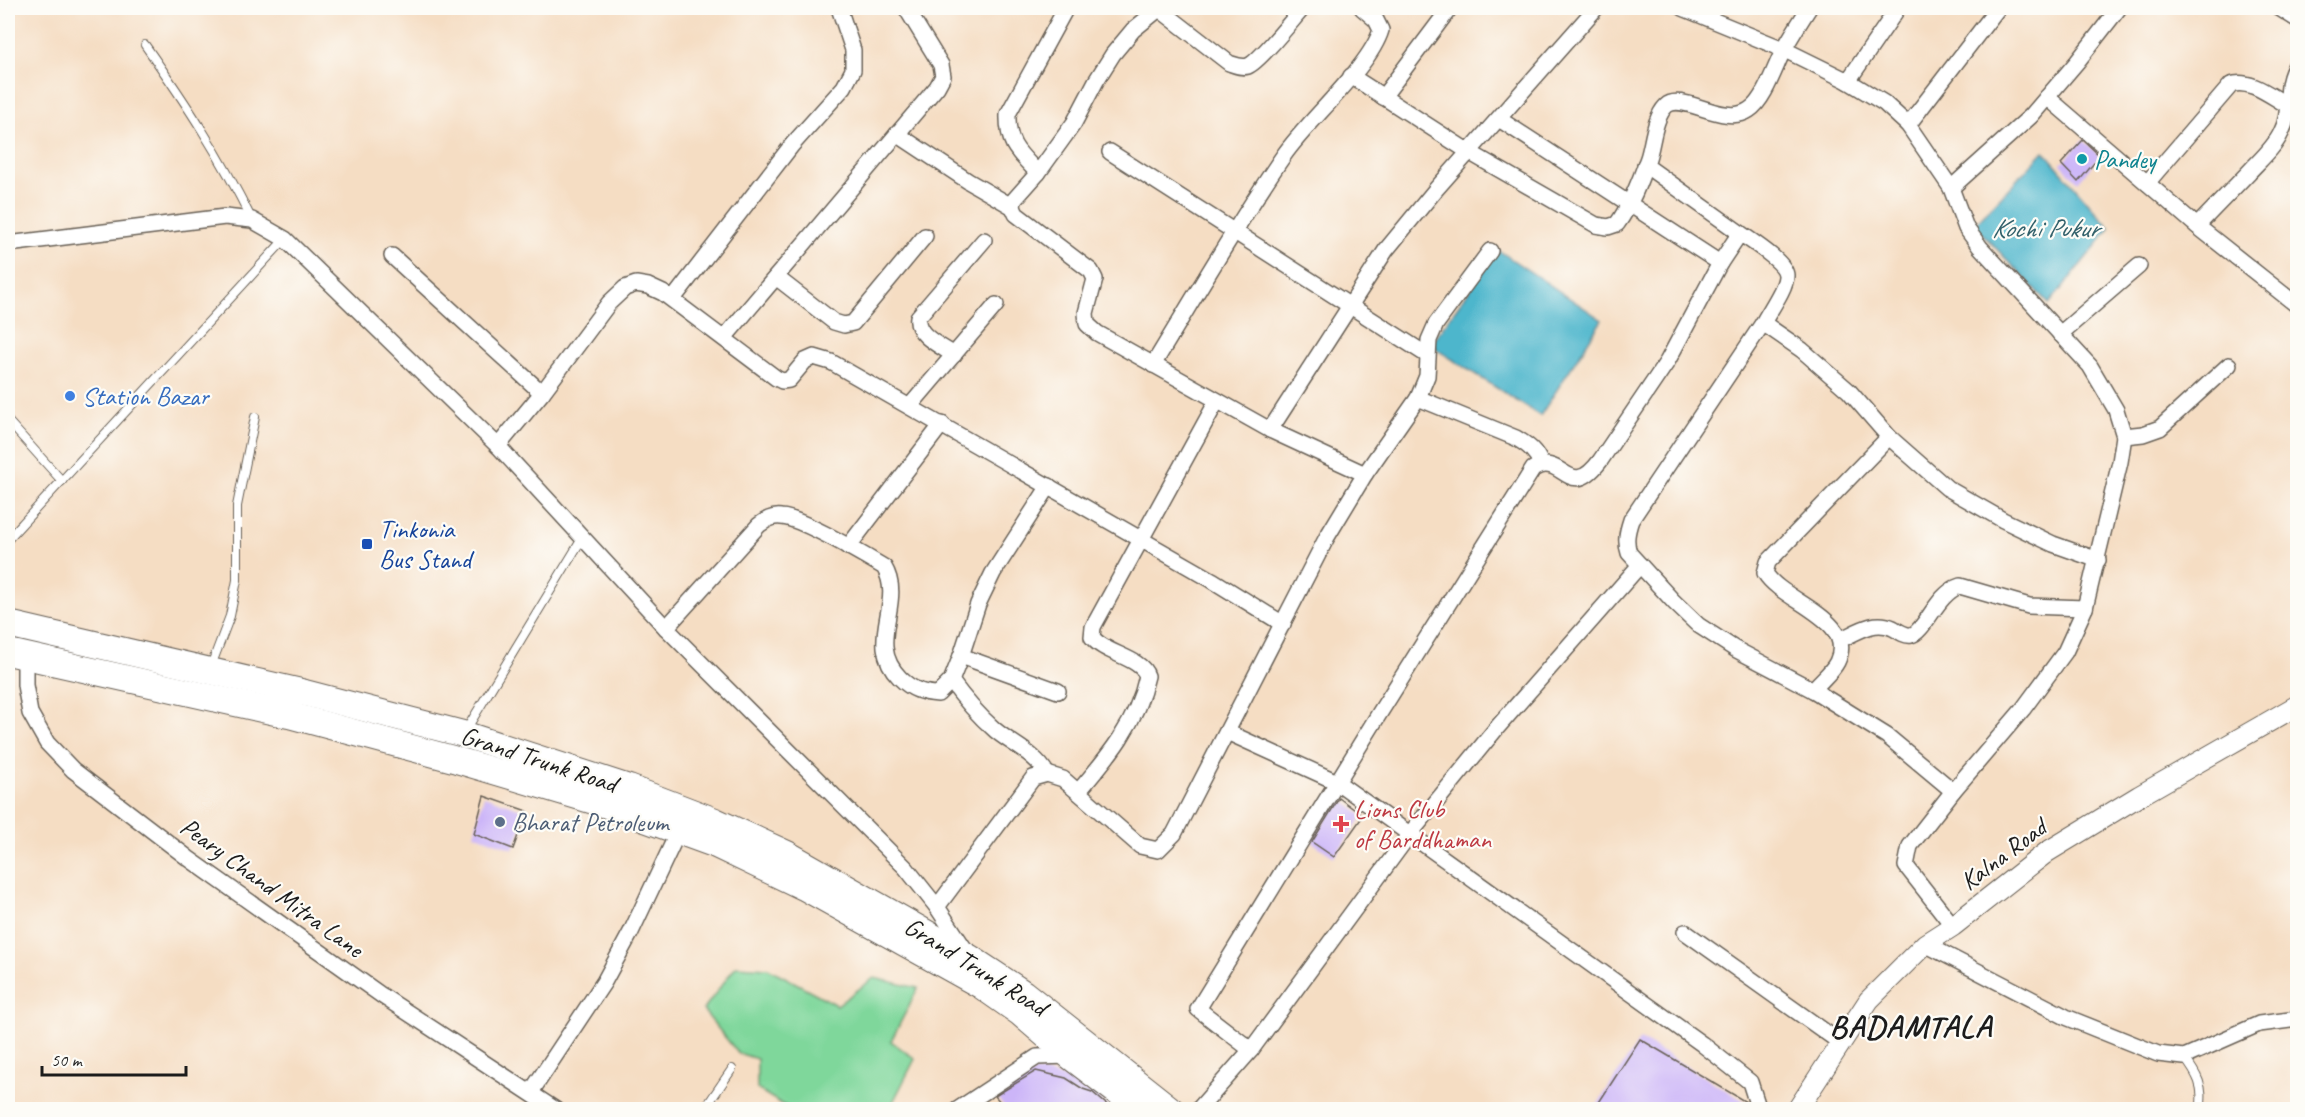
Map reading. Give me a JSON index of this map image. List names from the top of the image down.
{
  "streets": {
    "highway": ["Grand Trunk Road"],
    "street": ["Kalna Road", "Peary Chand Mitra Lane"]
  },
  "crossings": [
    ["Grand Trunk Road", "Peary Chand Mitra Lane"]
  ],
  "districts": ["BADAMTALA"],
  "water": ["Kochi Pukur"],
  "places": {
    "other": ["Pandey", "Station Bazar", "Bharat Petroleum"],
    "transit": ["Tinkonia Bus Stand"],
    "health": ["Lions Club of Barddhaman"]
  },
  "scale_bar": "50 m"
}
